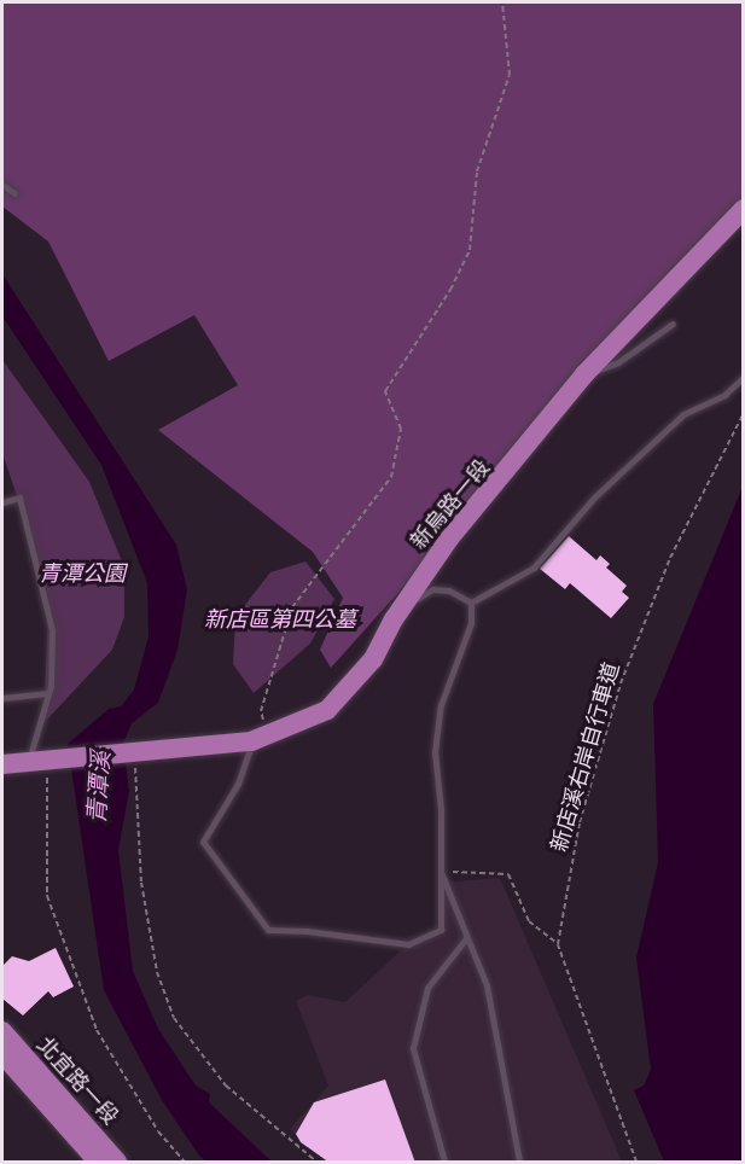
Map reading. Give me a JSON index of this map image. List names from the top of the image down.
{
  "streets": {
    "main road": ["新烏路一段", "北宜路一段"],
    "path": ["新店溪右岸自行車道"]
  },
  "water": ["青潭溪"],
  "parks": ["青潭公園", "新店區第四公墓"]
}
